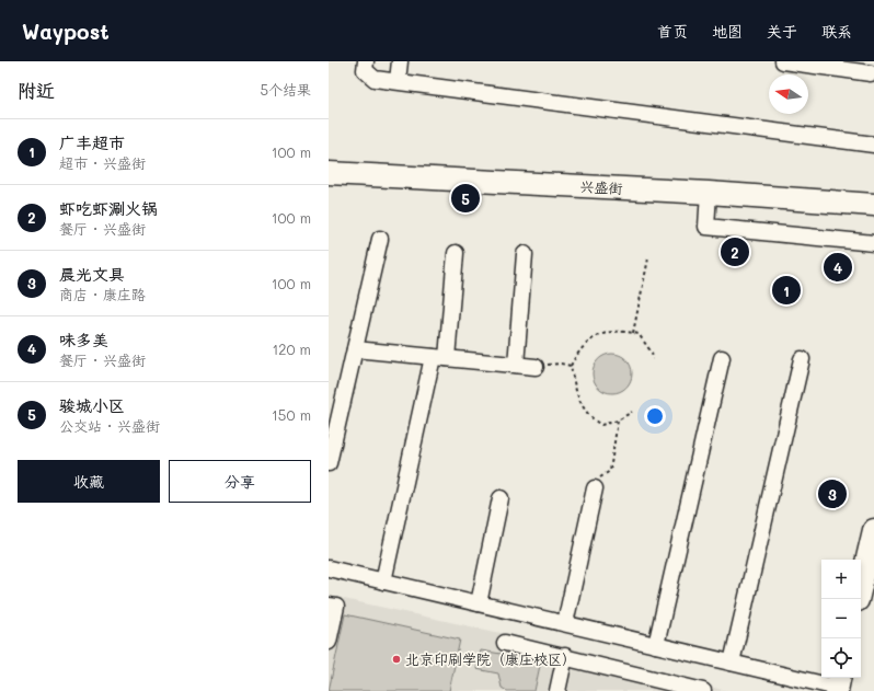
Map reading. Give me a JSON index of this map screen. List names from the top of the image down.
{
  "streets": {
    "street": ["兴盛街"]
  },
  "places": ["北京印刷学院（康庄校区）"],
  "north": "left",
  "page": {
    "header": "Waypost",
    "nav": [
      "首页",
      "地图",
      "关于",
      "联系"
    ],
    "heading": ["附近", "5个结果"],
    "list": [
      {
        "mark": "1",
        "name": "广丰超市",
        "note": "超市 · 兴盛街",
        "value": "100 m"
      },
      {
        "mark": "2",
        "name": "虾吃虾涮火锅",
        "note": "餐厅 · 兴盛街",
        "value": "100 m"
      },
      {
        "mark": "3",
        "name": "晨光文具",
        "note": "商店 · 康庄路",
        "value": "100 m"
      },
      {
        "mark": "4",
        "name": "味多美",
        "note": "餐厅 · 兴盛街",
        "value": "120 m"
      },
      {
        "mark": "5",
        "name": "骏城小区",
        "note": "公交站 · 兴盛街",
        "value": "150 m"
      }
    ],
    "pins": [
      "5",
      "2",
      "4",
      "1",
      "3"
    ],
    "buttons": ["收藏", "分享"],
    "map_buttons": ["+", "−"]
  }
}
